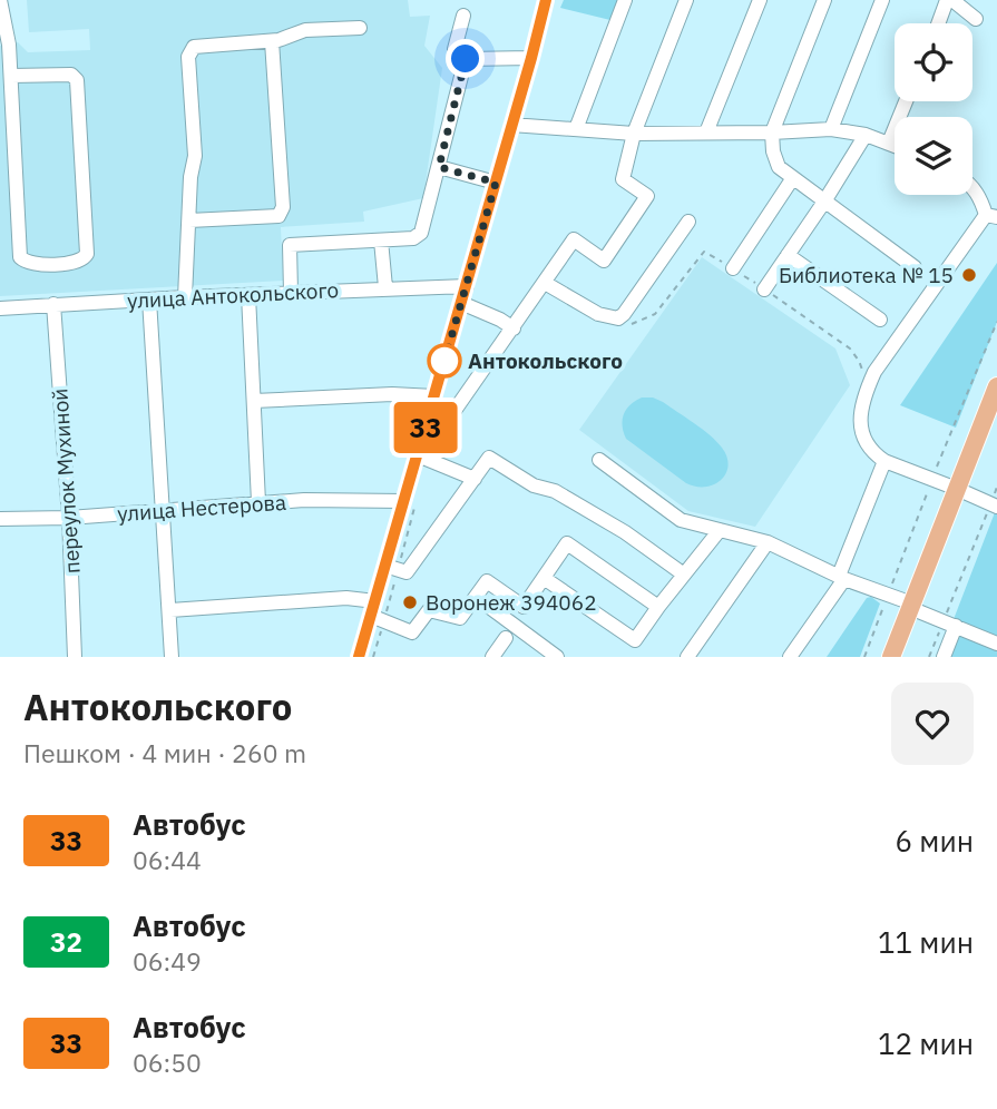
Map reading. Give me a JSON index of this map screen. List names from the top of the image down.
{
  "streets": {
    "street": ["улица Антокольского", "переулок Мухиной", "улица Нестерова"]
  },
  "crossings": [
    ["улица Антокольского", "переулок Мухиной"],
    ["переулок Мухиной", "улица Нестерова"]
  ],
  "places": ["Библиотека № 15", "Антокольского", "Воронеж 394062"],
  "lines": ["bus line 33"],
  "page": {
    "on_map": "33",
    "heading": ["Антокольского", "Пешком · 4 мин · 260 m"],
    "list": [
      {
        "mark": "33",
        "name": "Автобус",
        "note": "06:44",
        "value": "6 мин"
      },
      {
        "mark": "32",
        "name": "Автобус",
        "note": "06:49",
        "value": "11 мин"
      },
      {
        "mark": "33",
        "name": "Автобус",
        "note": "06:50",
        "value": "12 мин"
      }
    ]
  }
}
